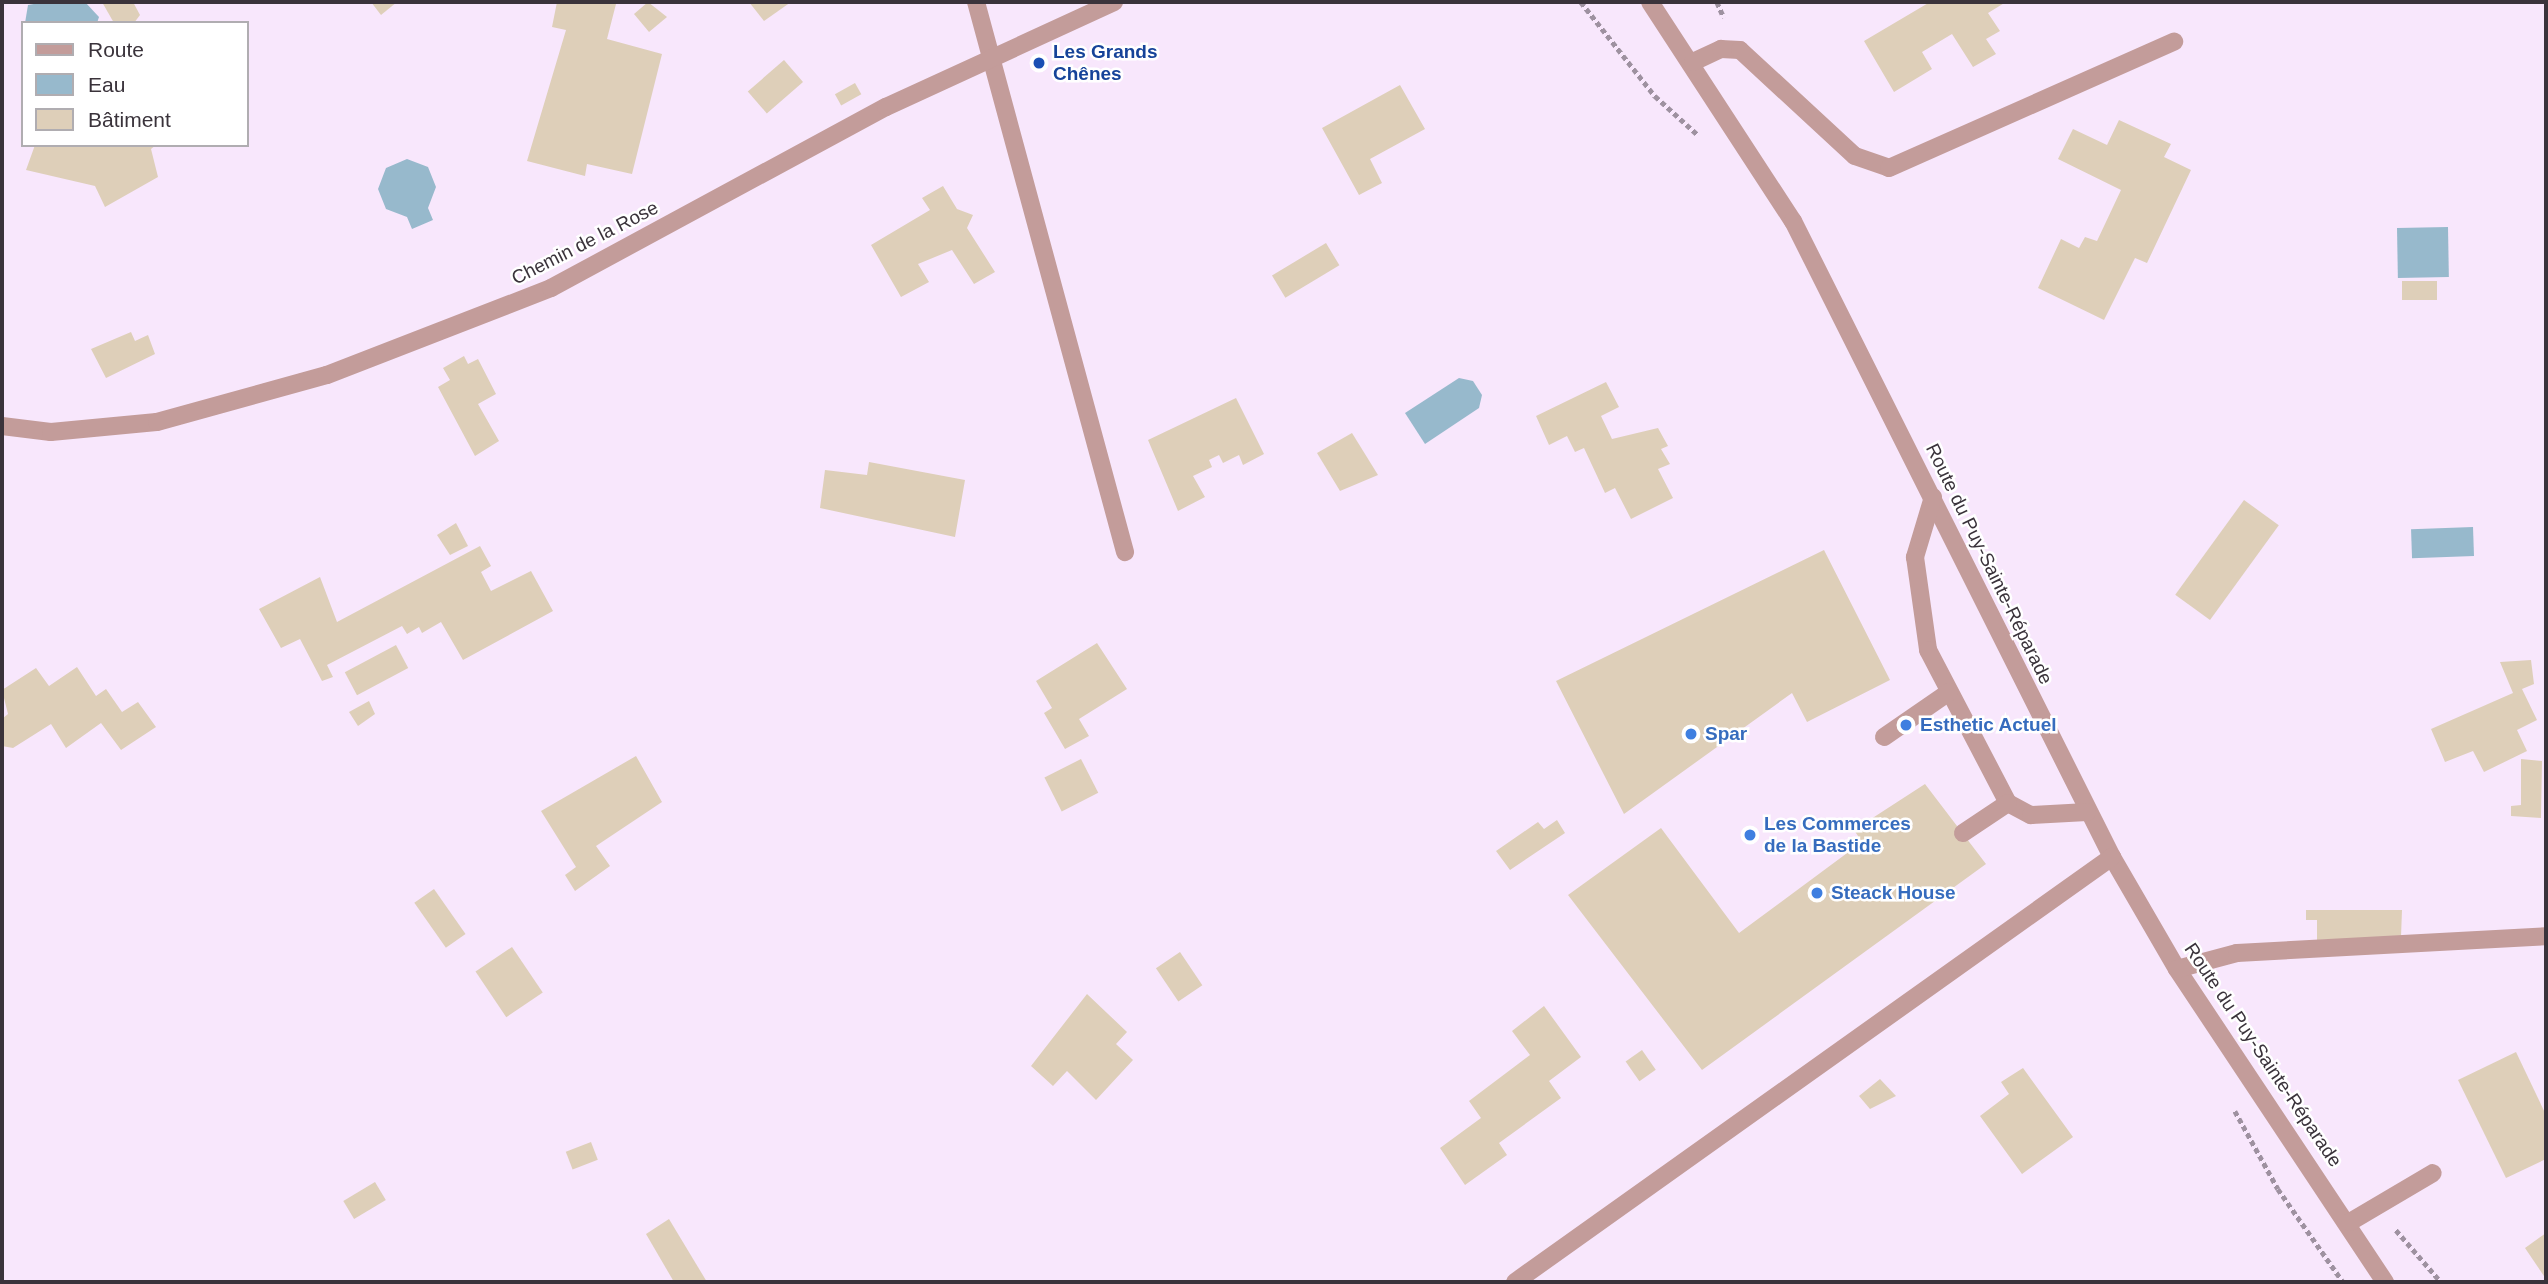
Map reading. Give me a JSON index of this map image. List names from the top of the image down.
{
  "streets": {
    "street": ["Chemin de la Rose", "Route du Puy-Sainte-Réparade"]
  },
  "places": [
    "Les Grands Chênes",
    "Esthetic Actuel",
    "Spar",
    "Les Commerces de la Bastide",
    "Steack House"
  ],
  "legend": ["Route", "Eau", "Bâtiment"]
}
